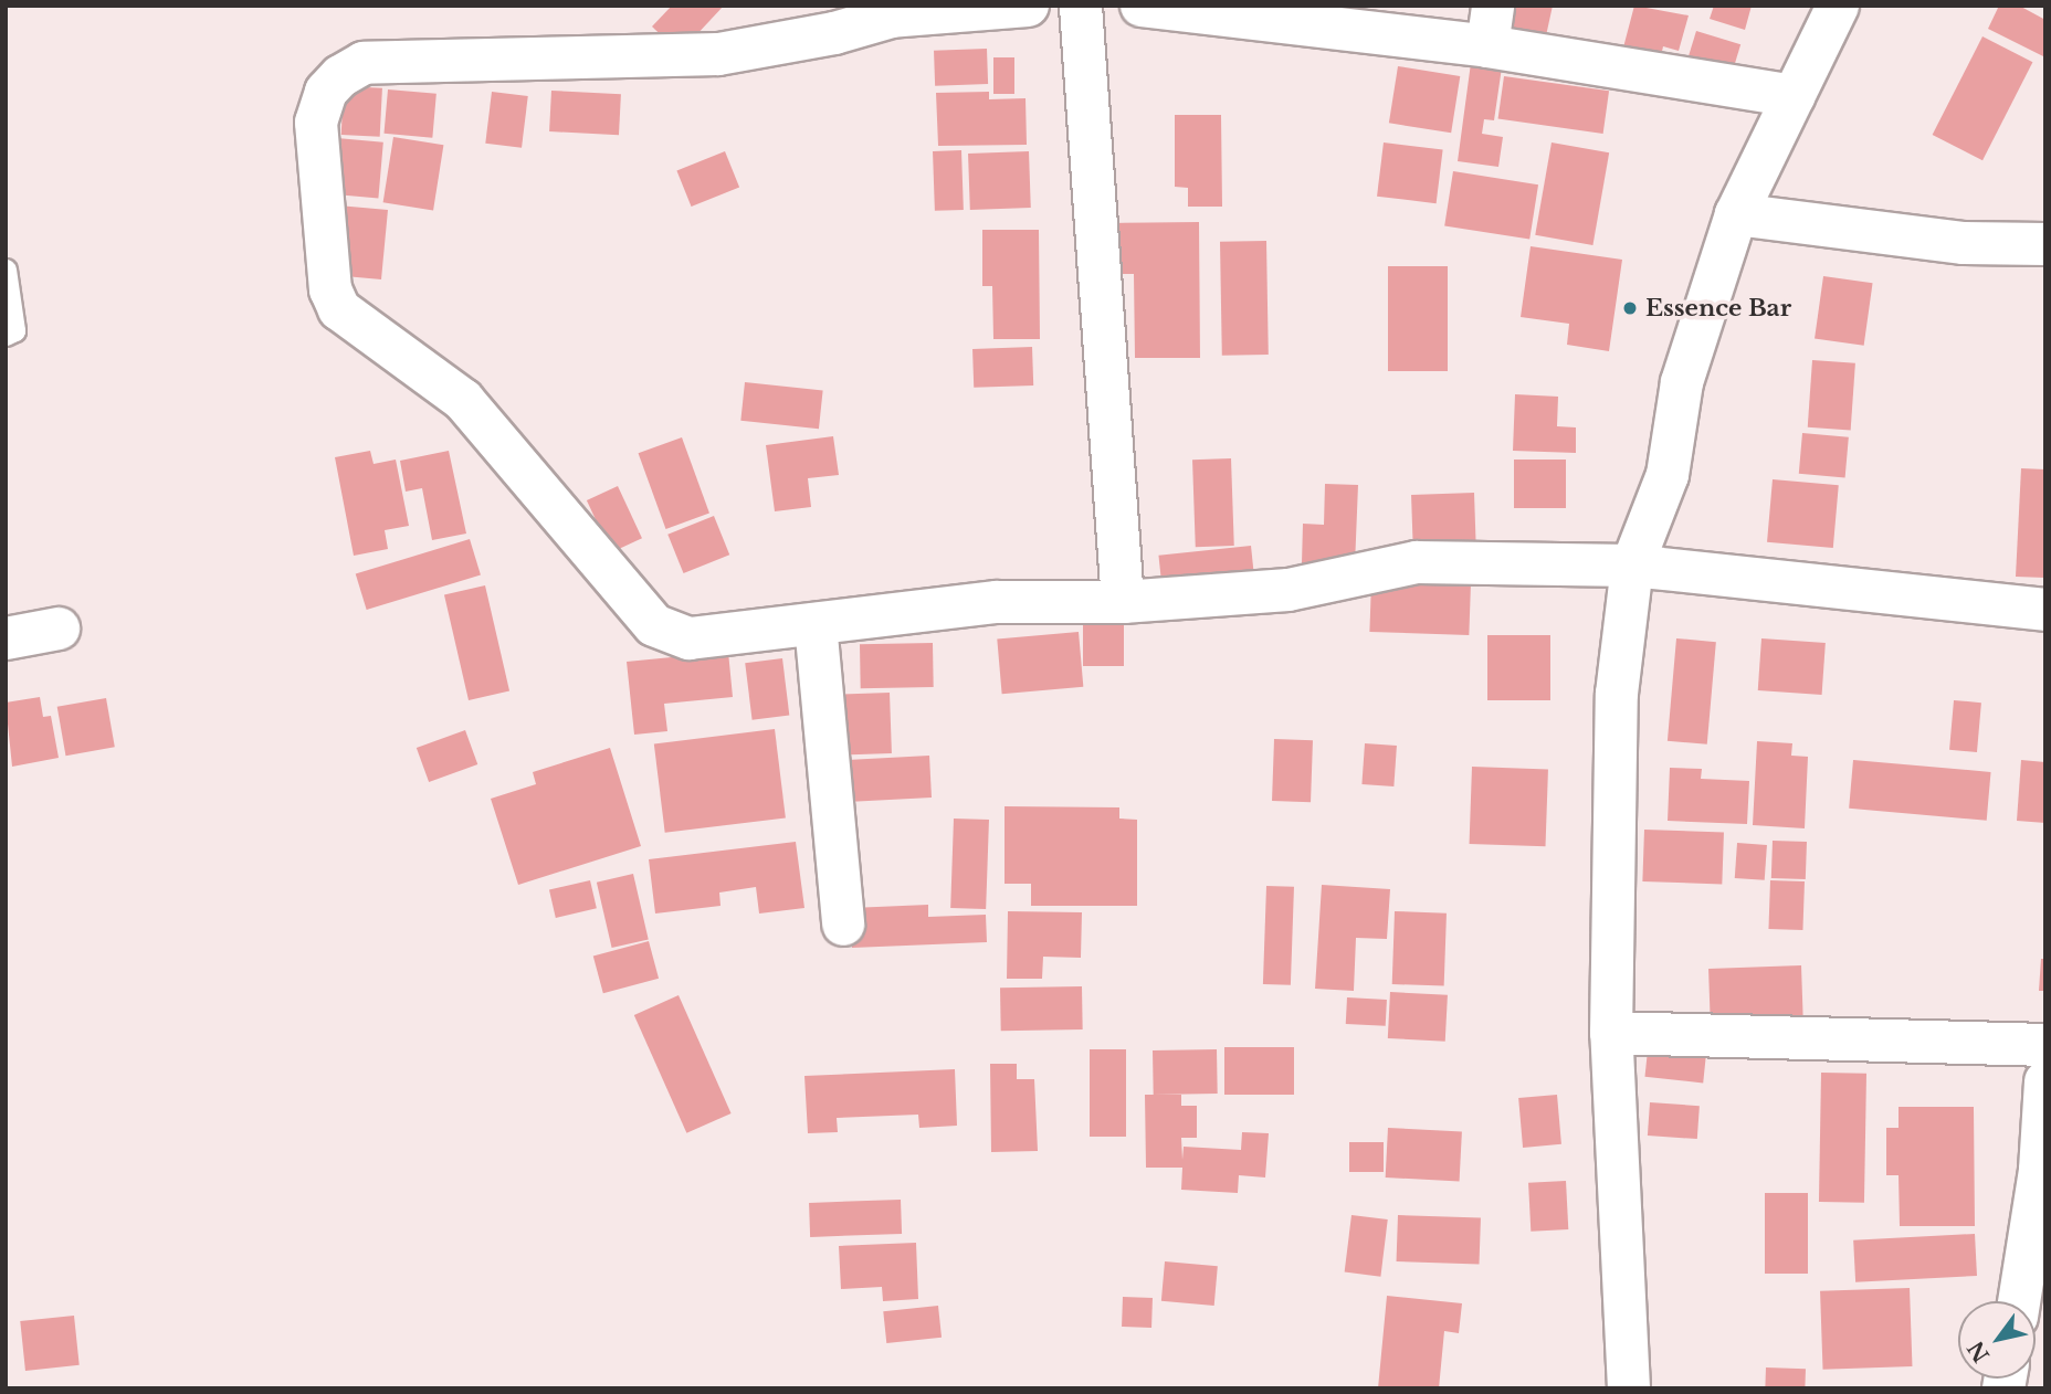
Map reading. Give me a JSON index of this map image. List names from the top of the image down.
{
  "places": ["Essence Bar"],
  "north": "bottom left"
}
